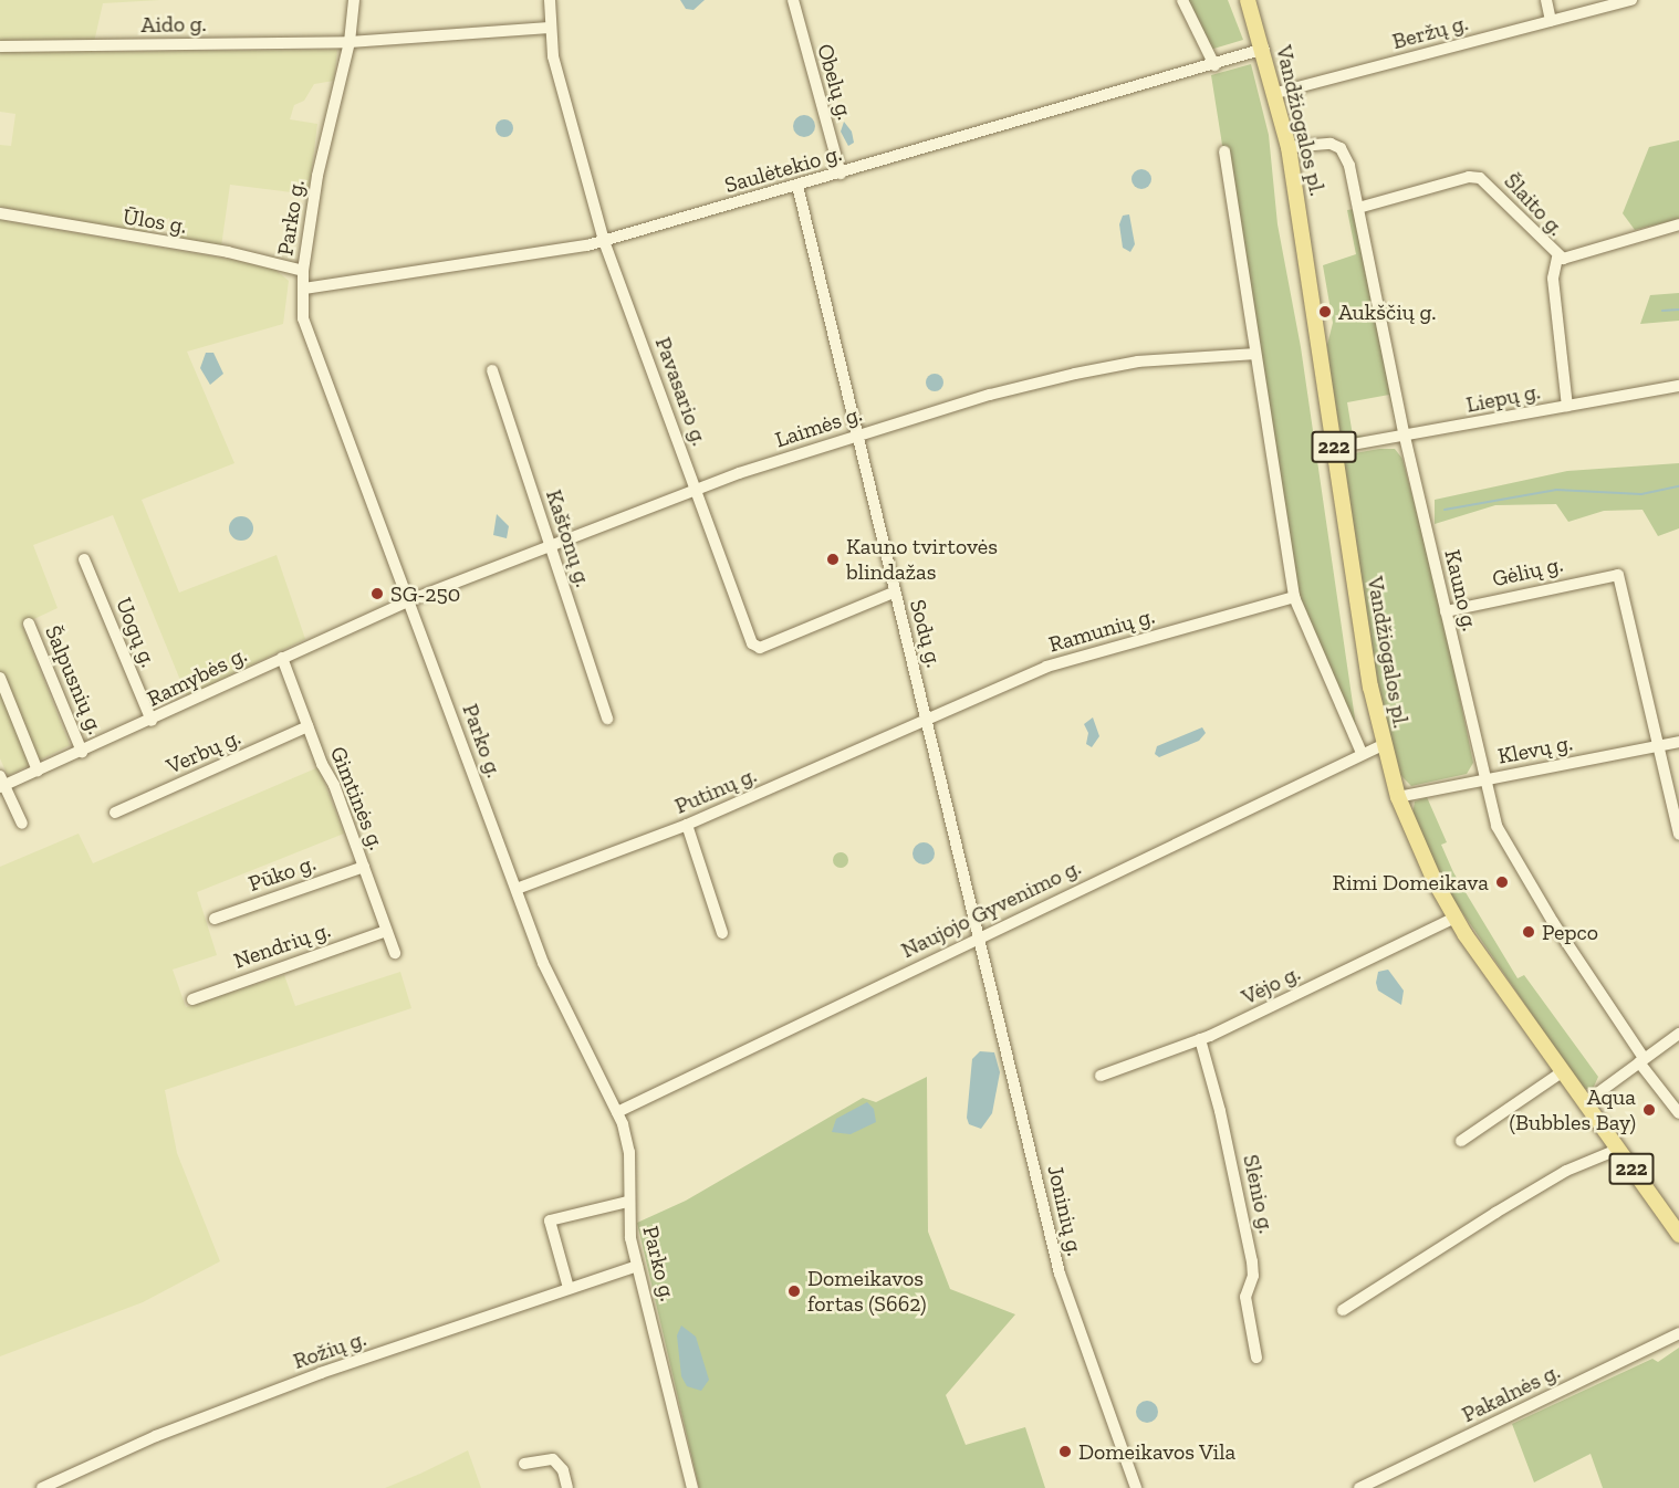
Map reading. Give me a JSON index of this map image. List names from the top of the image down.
{
  "streets": {
    "main road": ["Vandžiogalos pl.", "222"],
    "street": [
      "Aido g.",
      "Beržų g.",
      "Obelų g.",
      "Saulėtekio g.",
      "Šlaito g.",
      "Parko g.",
      "Ūlos g.",
      "Pavasario g.",
      "Liepų g.",
      "Laimės g.",
      "Kaštonų g.",
      "Gėlių g.",
      "Kauno g.",
      "Ramunių g.",
      "Uogų g.",
      "Sodų g.",
      "Ramybės g.",
      "Šalpusnių g.",
      "Klevų g.",
      "Verbų g.",
      "Putinų g.",
      "Gimtinės g.",
      "Pūko g.",
      "Naujojo Gyvenimo g.",
      "Nendrių g.",
      "Vėjo g.",
      "Slėnio g.",
      "Joninių g.",
      "Rožių g.",
      "Pakalnės g."
    ]
  },
  "crossings": [
    ["Aido g.", "Parko g."],
    ["Aido g.", "Pavasario g."],
    ["Beržų g.", "Vandžiogalos pl."],
    ["Obelų g.", "Saulėtekio g."],
    ["Vandžiogalos pl.", "Saulėtekio g."],
    ["Vandžiogalos pl.", "Liepų g."],
    ["Vandžiogalos pl.", "Kauno g."],
    ["Vandžiogalos pl.", "Klevų g."],
    ["Vandžiogalos pl.", "Naujojo Gyvenimo g."],
    ["Vandžiogalos pl.", "Vėjo g."],
    ["Saulėtekio g.", "Parko g."],
    ["Saulėtekio g.", "Pavasario g."],
    ["Saulėtekio g.", "Sodų g."],
    ["Šlaito g.", "Kauno g."],
    ["Parko g.", "Ūlos g."],
    ["Parko g.", "Laimės g."],
    ["Parko g.", "Ramybės g."],
    ["Parko g.", "Putinų g."],
    ["Parko g.", "Naujojo Gyvenimo g."],
    ["Parko g.", "Rožių g."],
    ["Pavasario g.", "Laimės g."],
    ["Pavasario g.", "Sodų g."],
    ["Liepų g.", "Kauno g."],
    ["Laimės g.", "Kaštonų g."],
    ["Laimės g.", "Sodų g."],
    ["Laimės g.", "Ramybės g."],
    ["Gėlių g.", "Kauno g."],
    ["Gėlių g.", "Klevų g."],
    ["Kauno g.", "Klevų g."],
    ["Ramunių g.", "Sodų g."],
    ["Ramunių g.", "Putinų g."],
    ["Uogų g.", "Ramybės g."],
    ["Sodų g.", "Putinų g."],
    ["Sodų g.", "Naujojo Gyvenimo g."],
    ["Sodų g.", "Joninių g."],
    ["Ramybės g.", "Šalpusnių g."],
    ["Ramybės g.", "Gimtinės g."],
    ["Verbų g.", "Gimtinės g."],
    ["Gimtinės g.", "Pūko g."],
    ["Gimtinės g.", "Nendrių g."],
    ["Naujojo Gyvenimo g.", "Joninių g."],
    ["Vėjo g.", "Slėnio g."]
  ],
  "places": [
    "Aukščių g.",
    "Kauno tvirtovės blindažas",
    "SG-250",
    "Rimi Domeikava",
    "Pepco",
    "Aqua (Bubbles Bay)",
    "Domeikavos fortas (S662)",
    "Domeikavos Vila"
  ]
}
